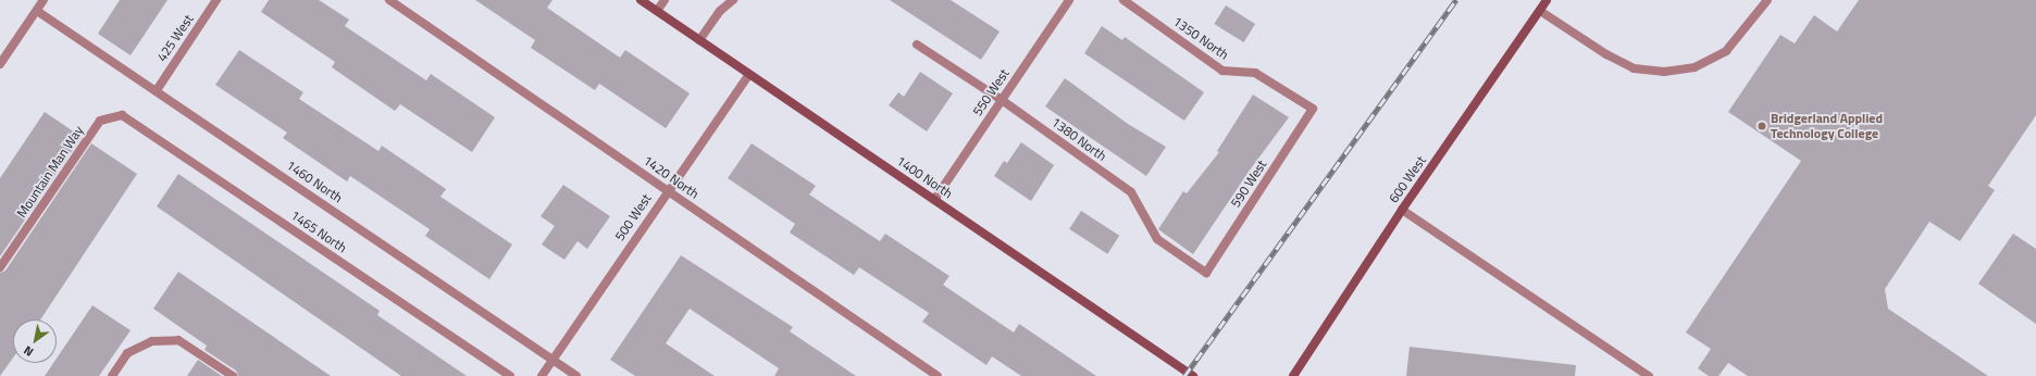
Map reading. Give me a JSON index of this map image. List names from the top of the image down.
{
  "streets": {
    "main road": ["1400 North", "600 West"],
    "street": [
      "425 West",
      "1350 North",
      "550 West",
      "1380 North",
      "Mountain Man Way",
      "1420 North",
      "1460 North",
      "590 West",
      "500 West",
      "1465 North"
    ]
  },
  "crossings": [
    ["425 West", "1460 North"],
    ["1350 North", "590 West"],
    ["550 West", "1380 North"],
    ["550 West", "1400 North"],
    ["1380 North", "590 West"],
    ["Mountain Man Way", "1465 North"],
    ["1420 North", "500 West"],
    ["1400 North", "500 West"],
    ["1460 North", "500 West"]
  ],
  "places": ["Bridgerland Applied Technology College"],
  "north": "bottom left"
}
